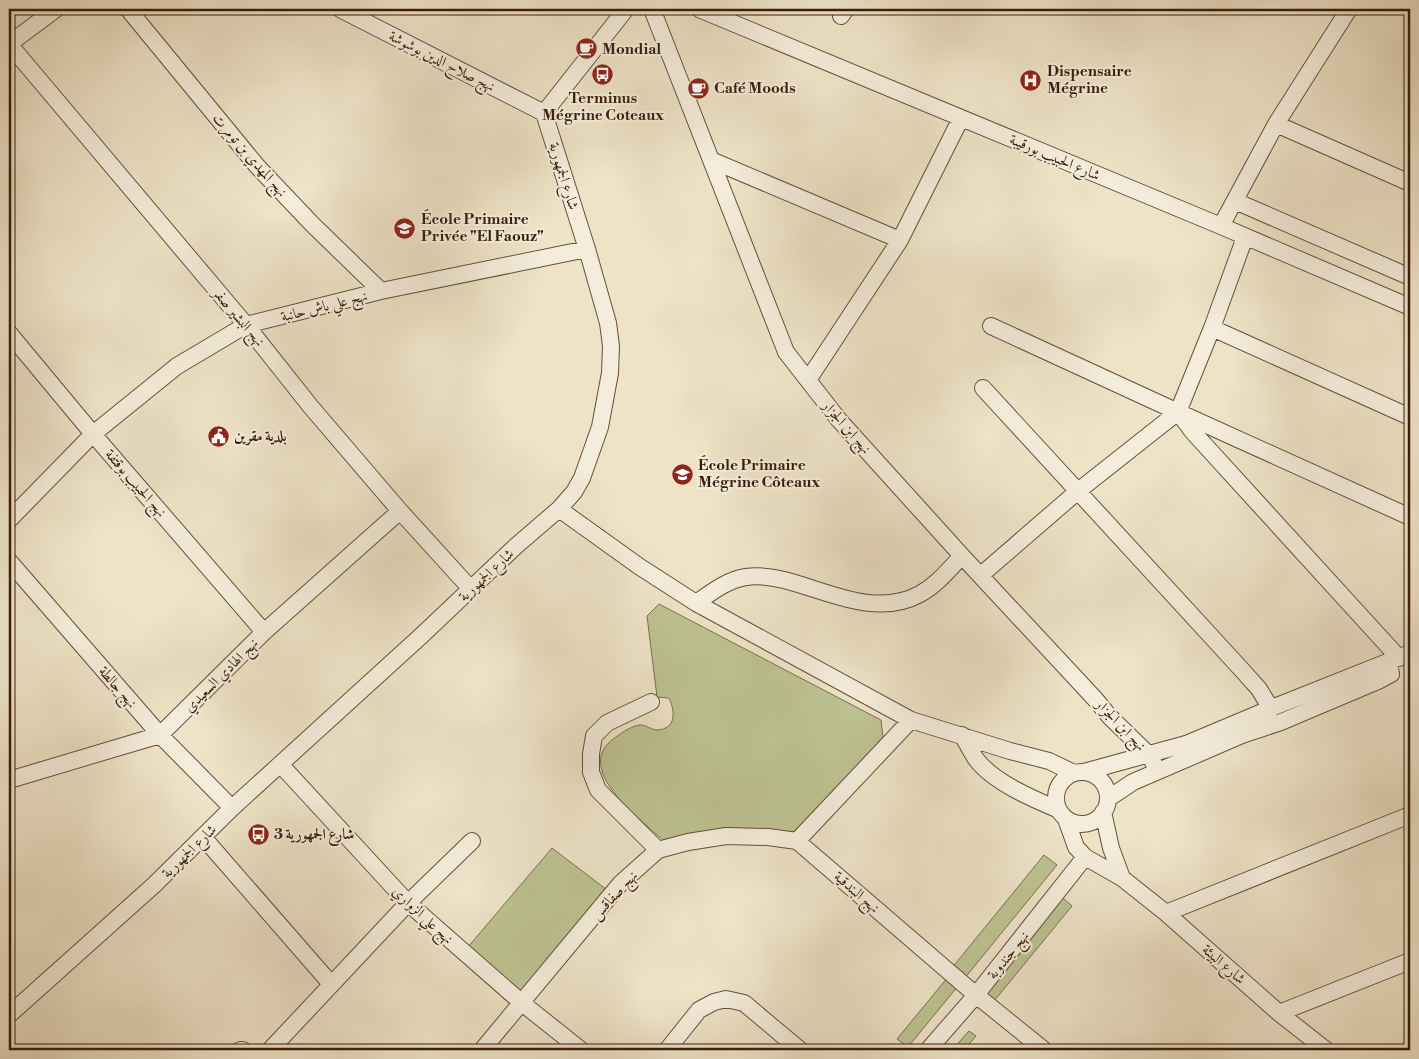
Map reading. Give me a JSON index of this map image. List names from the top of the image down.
{
  "streets": {
    "street": [
      "نهج صلاح الدين بوشوشة",
      "نهج المهدي بن تومرت",
      "شارع الحبيب بورقيبة",
      "شارع الجمهورية",
      "نهج علي باش حانبة",
      "نهج البشير صفر",
      "نهج ابن الجزار",
      "نهج الحبيب بوقتفة",
      "نهج الهادي السعيدي",
      "نهج جالطة",
      "نهج البندقية",
      "نهج صفاقس",
      "نهج علي الزواري",
      "نهج جندوبة",
      "شارع البيئة"
    ]
  },
  "crossings": [
    ["نهج صلاح الدين بوشوشة", "شارع الجمهورية"],
    ["نهج المهدي بن تومرت", "نهج علي باش حانبة"],
    ["شارع الجمهورية", "نهج علي باش حانبة"],
    ["شارع الجمهورية", "نهج البشير صفر"],
    ["شارع الجمهورية", "نهج جالطة"],
    ["شارع الجمهورية", "نهج علي الزواري"],
    ["نهج علي باش حانبة", "نهج البشير صفر"],
    ["نهج علي باش حانبة", "نهج الحبيب بوقتفة"],
    ["نهج البشير صفر", "نهج الهادي السعيدي"],
    ["نهج الحبيب بوقتفة", "نهج الهادي السعيدي"],
    ["نهج الهادي السعيدي", "نهج جالطة"],
    ["نهج البندقية", "نهج صفاقس"],
    ["نهج البندقية", "نهج جندوبة"],
    ["نهج صفاقس", "نهج علي الزواري"],
    ["نهج جندوبة", "شارع البيئة"]
  ],
  "places": {
    "cafe": ["Mondial", "Café Moods"],
    "bus stop": ["Terminus Mégrine Coteaux", "شارع الجمهورية 3"],
    "hospital": ["Dispensaire Mégrine"],
    "school or university": ["École Primaire Privée \"El Faouz\"", "École Primaire Mégrine Côteaux"],
    "public building": ["بلدية مقرين"]
  }
}
